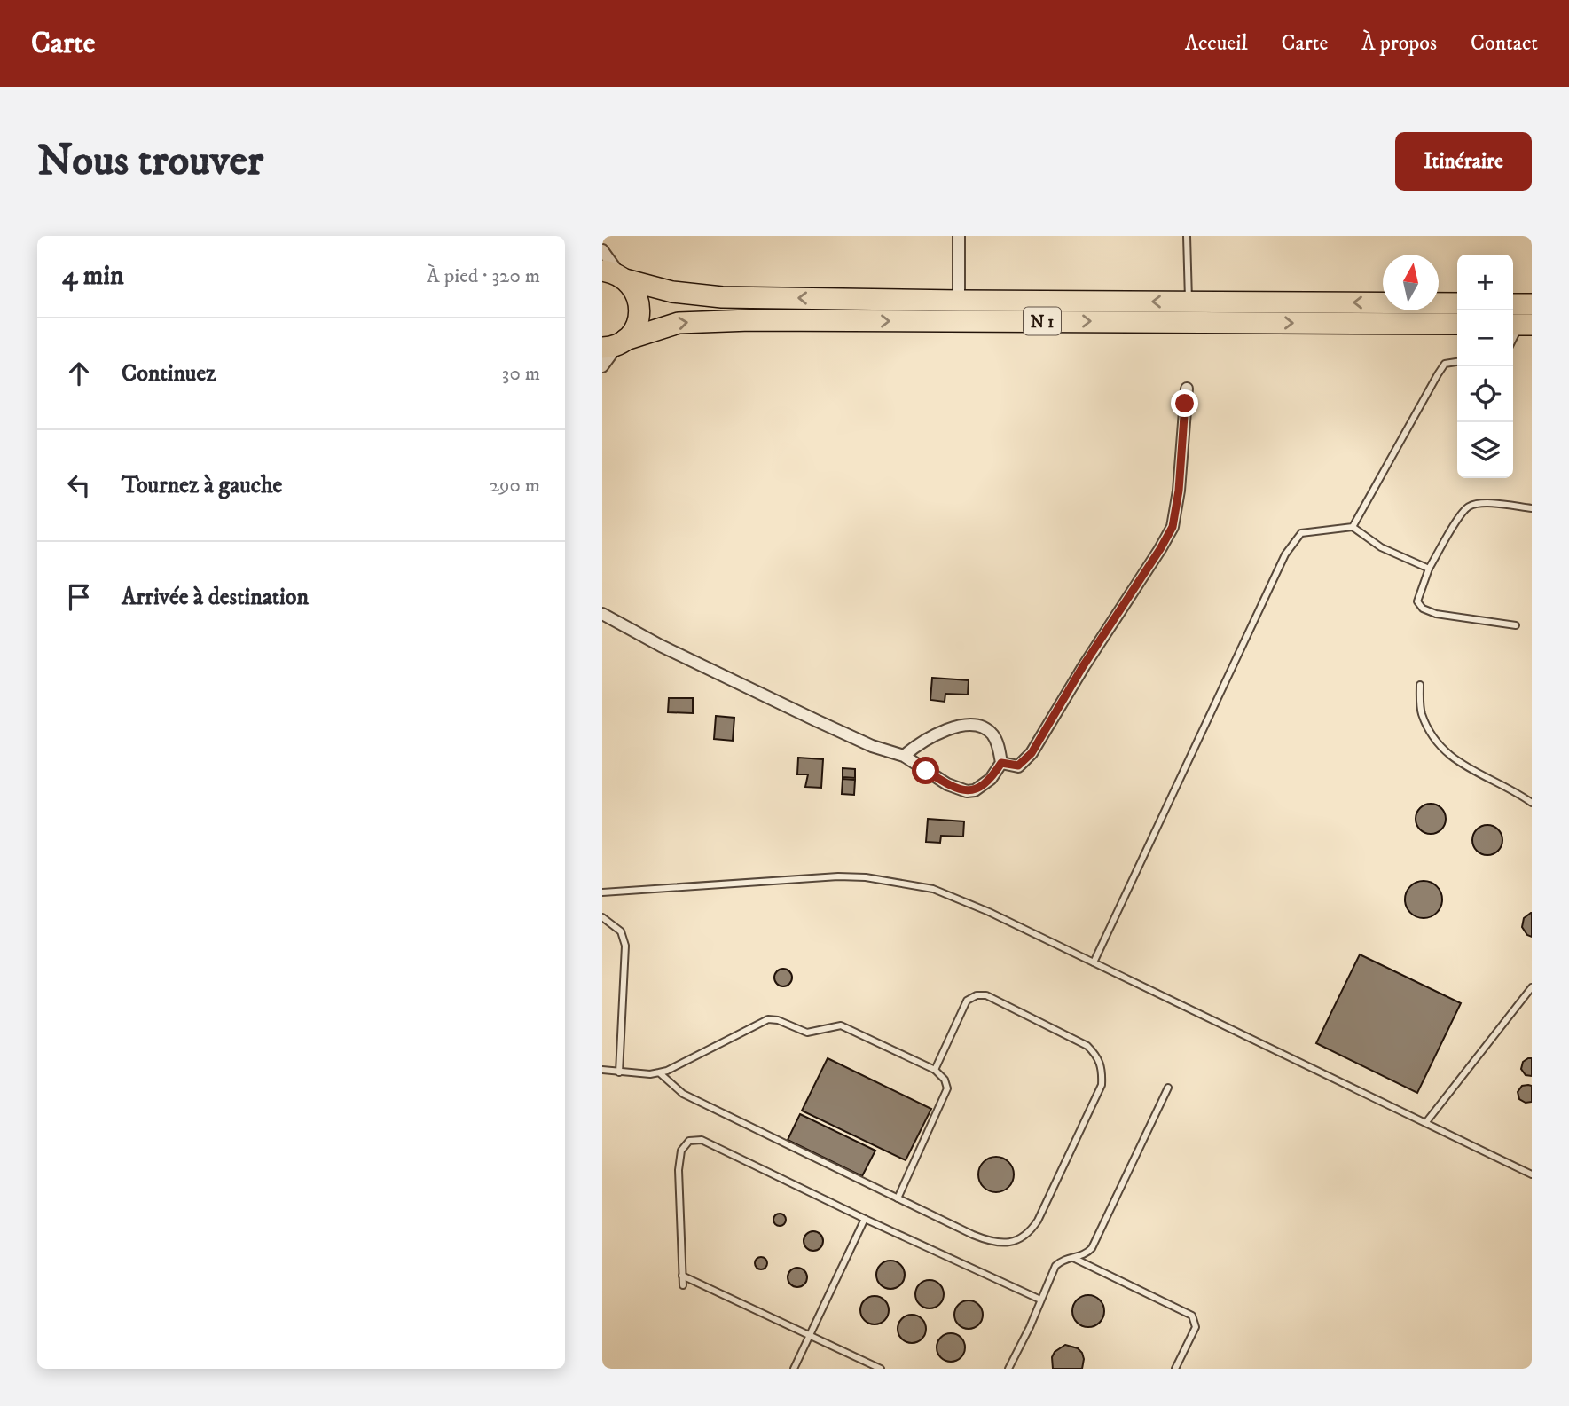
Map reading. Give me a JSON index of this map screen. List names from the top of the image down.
{
  "streets": {
    "highway": ["N 1"]
  },
  "north": "top",
  "page": {
    "header": "Carte",
    "nav": [
      "Accueil",
      "Carte",
      "À propos",
      "Contact"
    ],
    "buttons": "Itinéraire",
    "title": "Nous trouver",
    "heading": ["4 min", "À pied · 320 m"],
    "map_buttons": ["+", "−"],
    "list": [
      ["Continuez", "30 m"],
      ["Tournez à gauche", "290 m"],
      "Arrivée à destination"
    ]
  }
}
